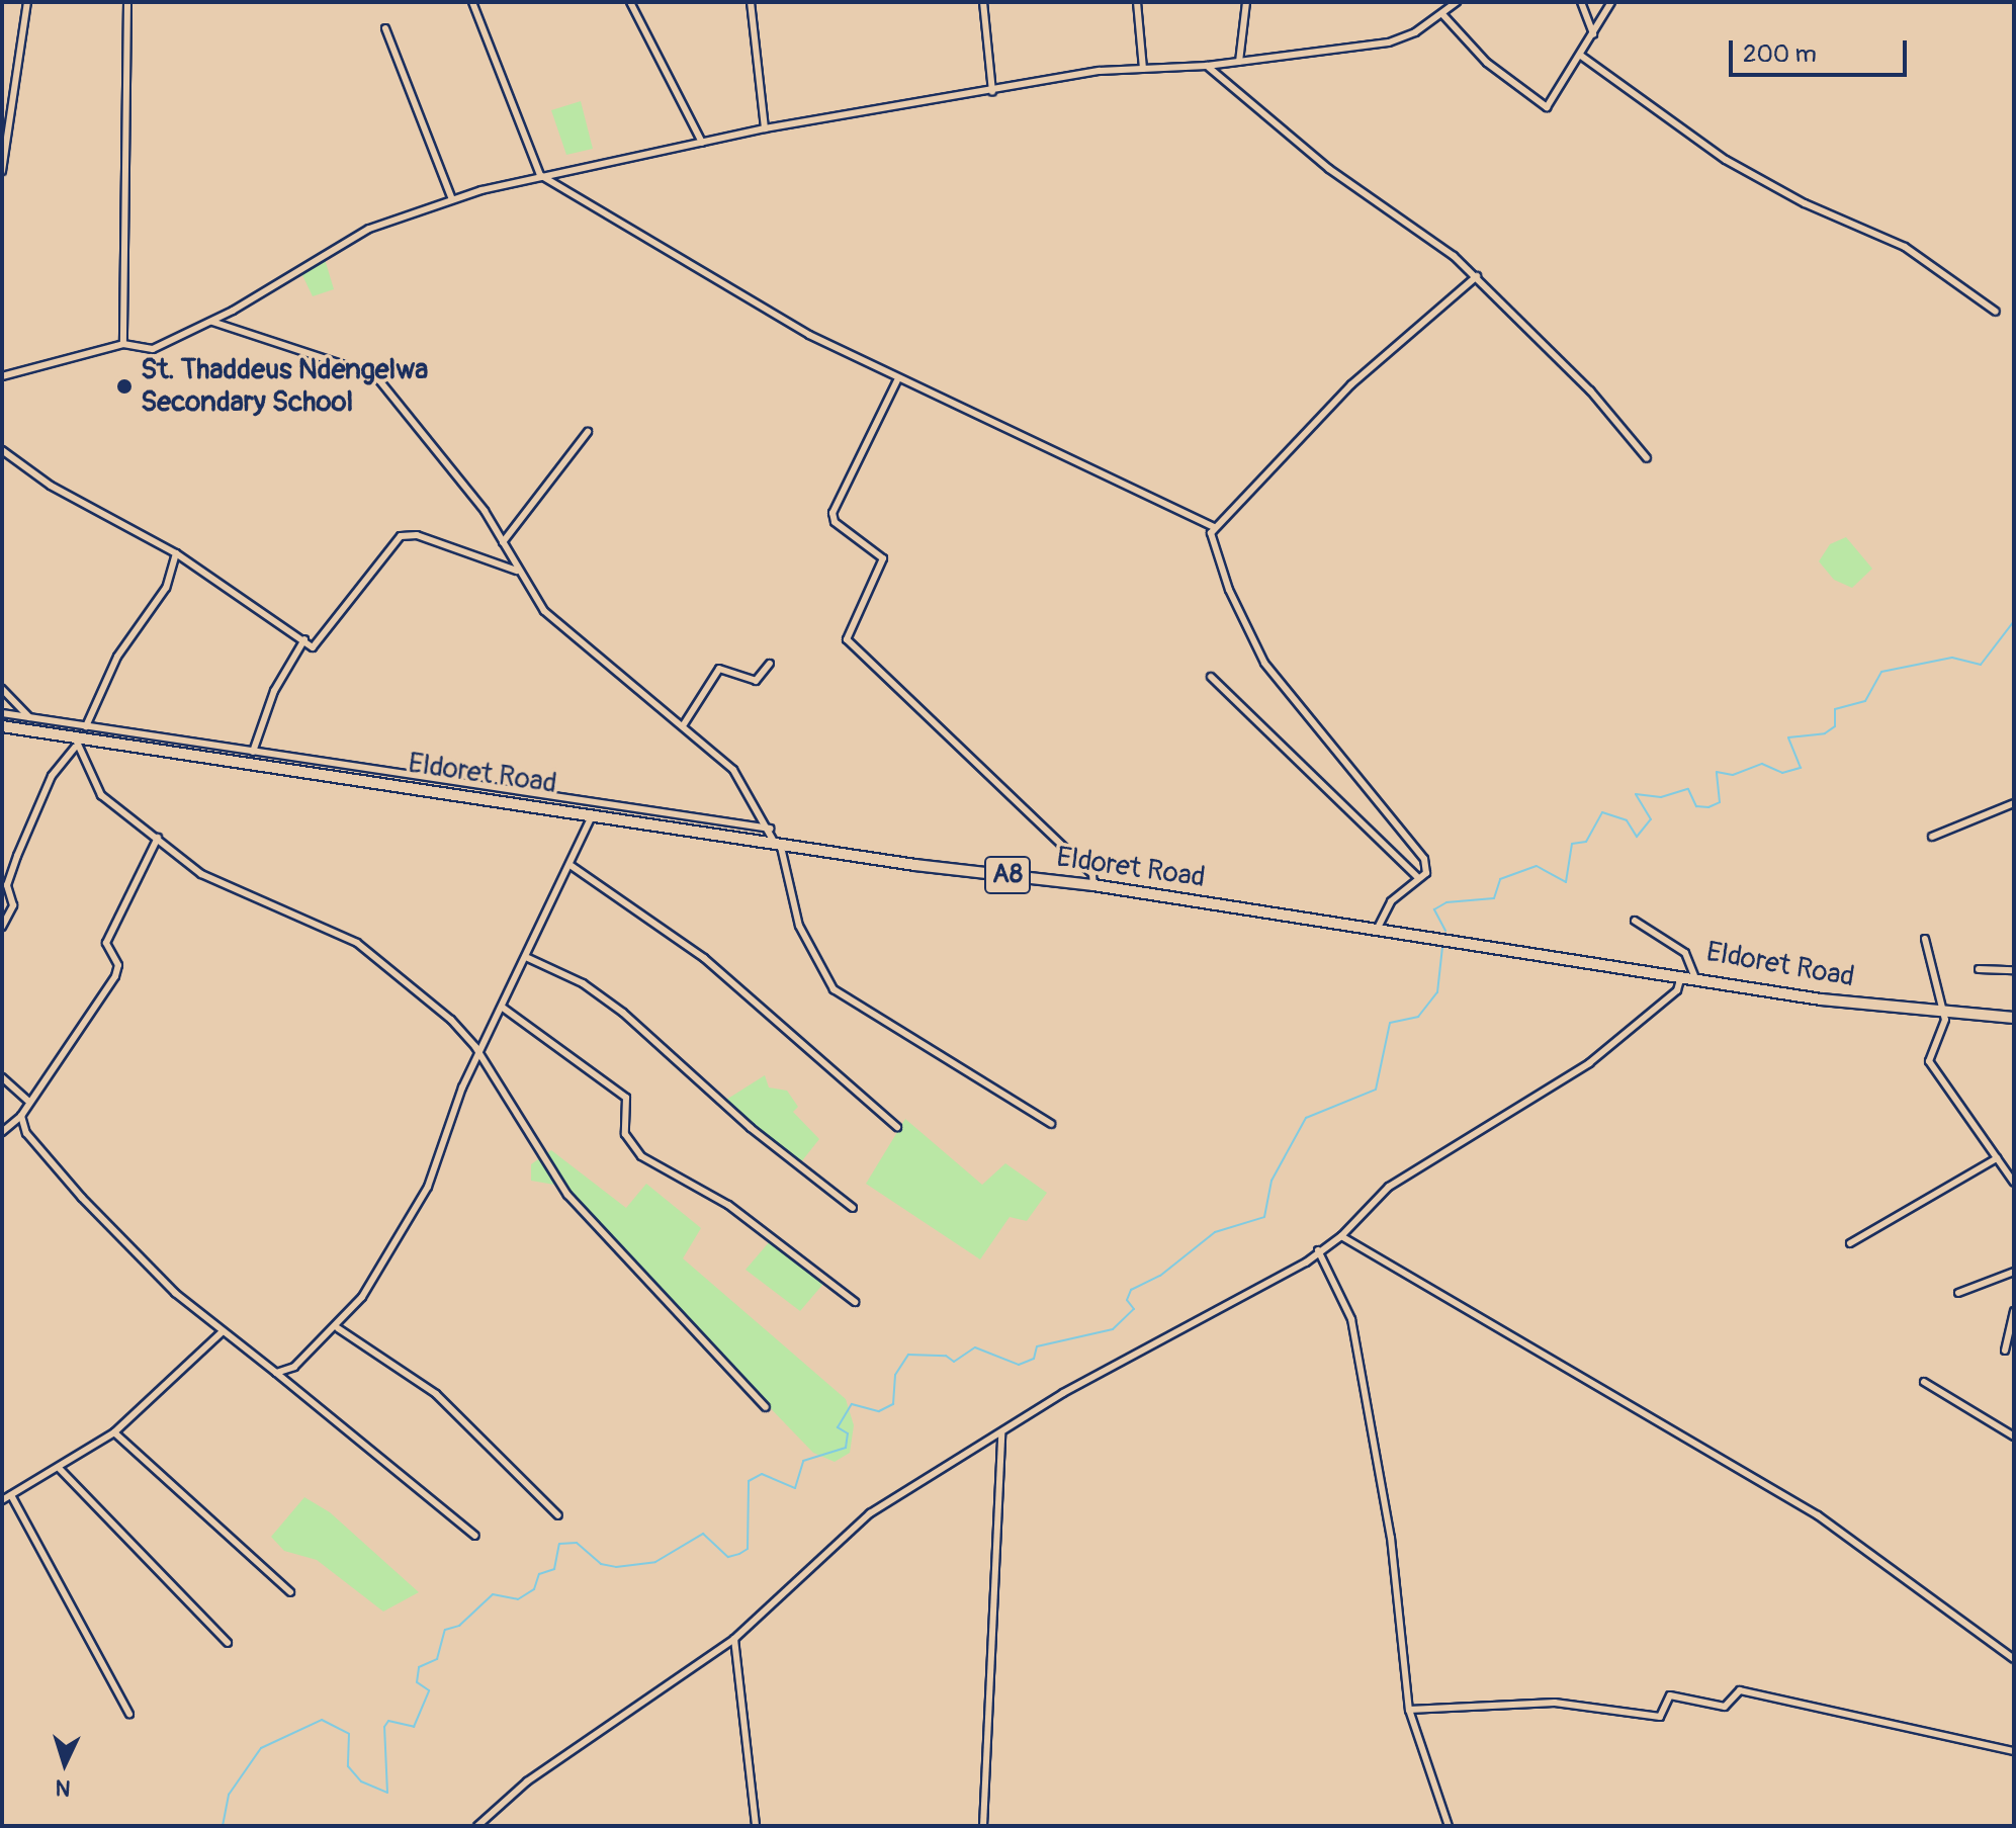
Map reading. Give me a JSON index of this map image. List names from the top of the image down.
{
  "streets": {
    "highway": ["Eldoret Road", "A8"]
  },
  "places": ["St. Thaddeus Ndengelwa Secondary School"],
  "scale_bar": "200 m",
  "north": "bottom"
}
